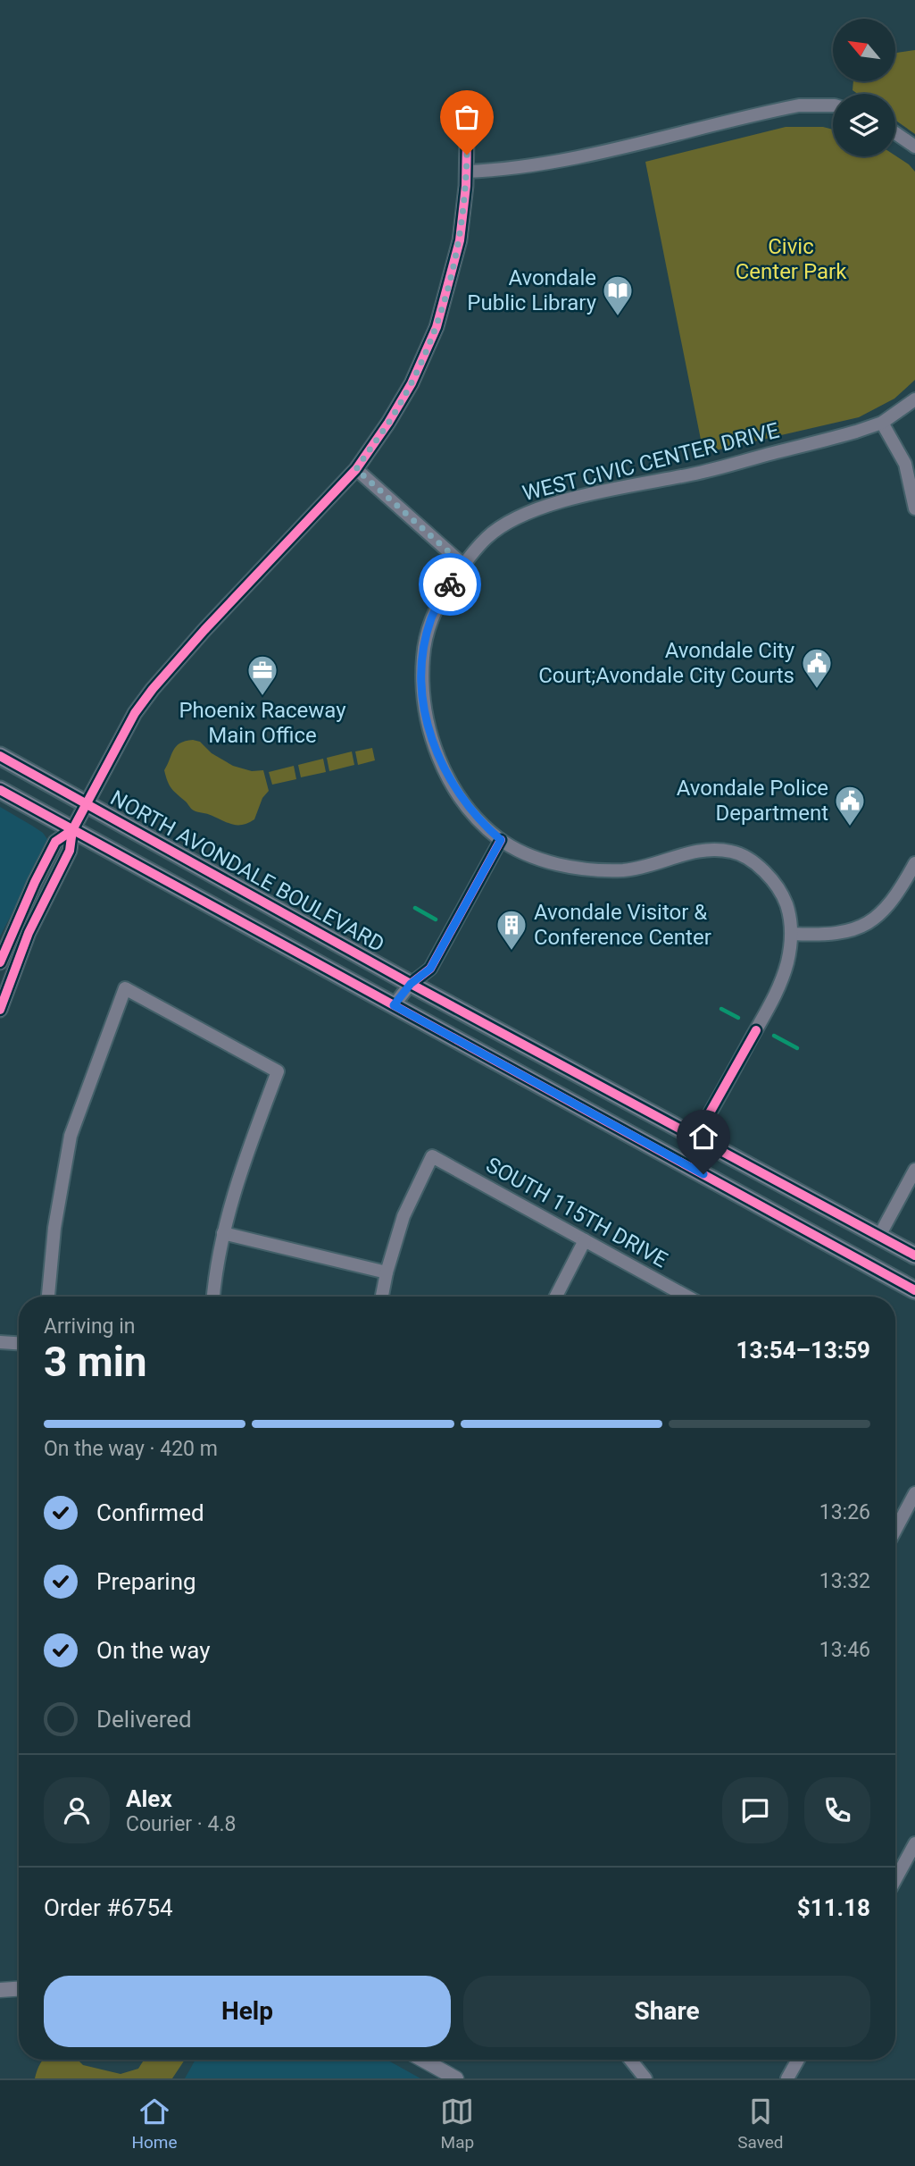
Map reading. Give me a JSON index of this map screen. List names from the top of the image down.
{
  "streets": {
    "main road": ["NORTH AVONDALE BOULEVARD"],
    "street": ["WEST CIVIC CENTER DRIVE", "SOUTH 115TH DRIVE"]
  },
  "crossings": [
    ["WEST CIVIC CENTER DRIVE", "NORTH AVONDALE BOULEVARD"]
  ],
  "parks": ["Civic Center Park"],
  "places": {
    "library": ["Avondale Public Library"],
    "public building": ["Avondale City Court;Avondale City Courts", "Avondale Police Department"],
    "office": ["Phoenix Raceway Main Office"],
    "building": ["Avondale Visitor & Conference Center"]
  },
  "north": "top left",
  "page": {
    "heading": ["3 min", "Arriving in", "13:54–13:59"],
    "panel": [
      "Alex",
      "Courier · 4.8",
      "Order #6754",
      "$11.18"
    ],
    "bar": "On the way · 420 m",
    "list": [
      ["Confirmed", "13:26"],
      ["Preparing", "13:32"],
      ["On the way", "13:46"],
      "Delivered"
    ],
    "buttons": ["Help", "Share"],
    "tabs": ["Home", "Map", "Saved"]
  }
}
